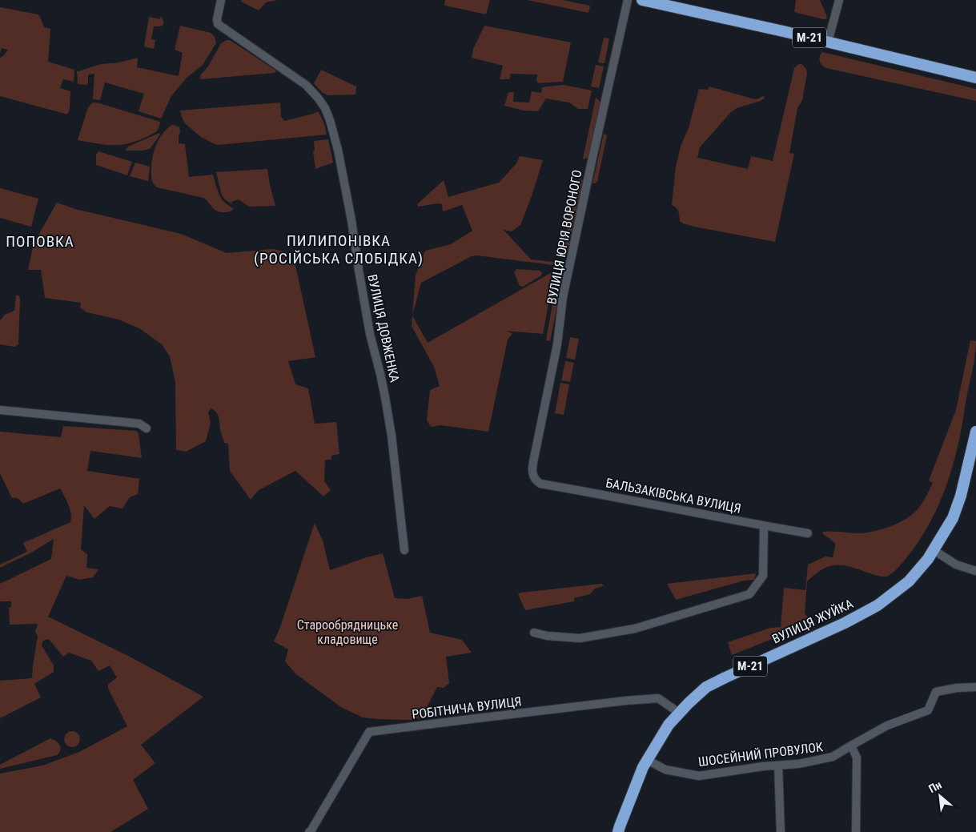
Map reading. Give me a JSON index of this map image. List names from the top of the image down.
{
  "streets": {
    "highway": ["М-21", "ВУЛИЦЯ ЖУЙКА"],
    "street": [
      "ВУЛИЦЯ ЮРІЯ ВОРОНОГО",
      "ВУЛИЦЯ ДОВЖЕНКА",
      "БАЛЬЗАКІВСЬКА ВУЛИЦЯ",
      "РОБІТНИЧА ВУЛИЦЯ",
      "ШОСЕЙНИЙ ПРОВУЛОК"
    ]
  },
  "crossings": [
    ["ВУЛИЦЯ ЮРІЯ ВОРОНОГО", "БАЛЬЗАКІВСЬКА ВУЛИЦЯ"],
    ["ВУЛИЦЯ ЖУЙКА", "РОБІТНИЧА ВУЛИЦЯ"],
    ["ВУЛИЦЯ ЖУЙКА", "ШОСЕЙНИЙ ПРОВУЛОК"]
  ],
  "districts": ["ПИЛИПОНІВКА (РОСІЙСЬКА СЛОБІДКА)", "ПОПОВКА"],
  "parks": ["Старообрядницьке кладовище"],
  "north": "top left"
}
